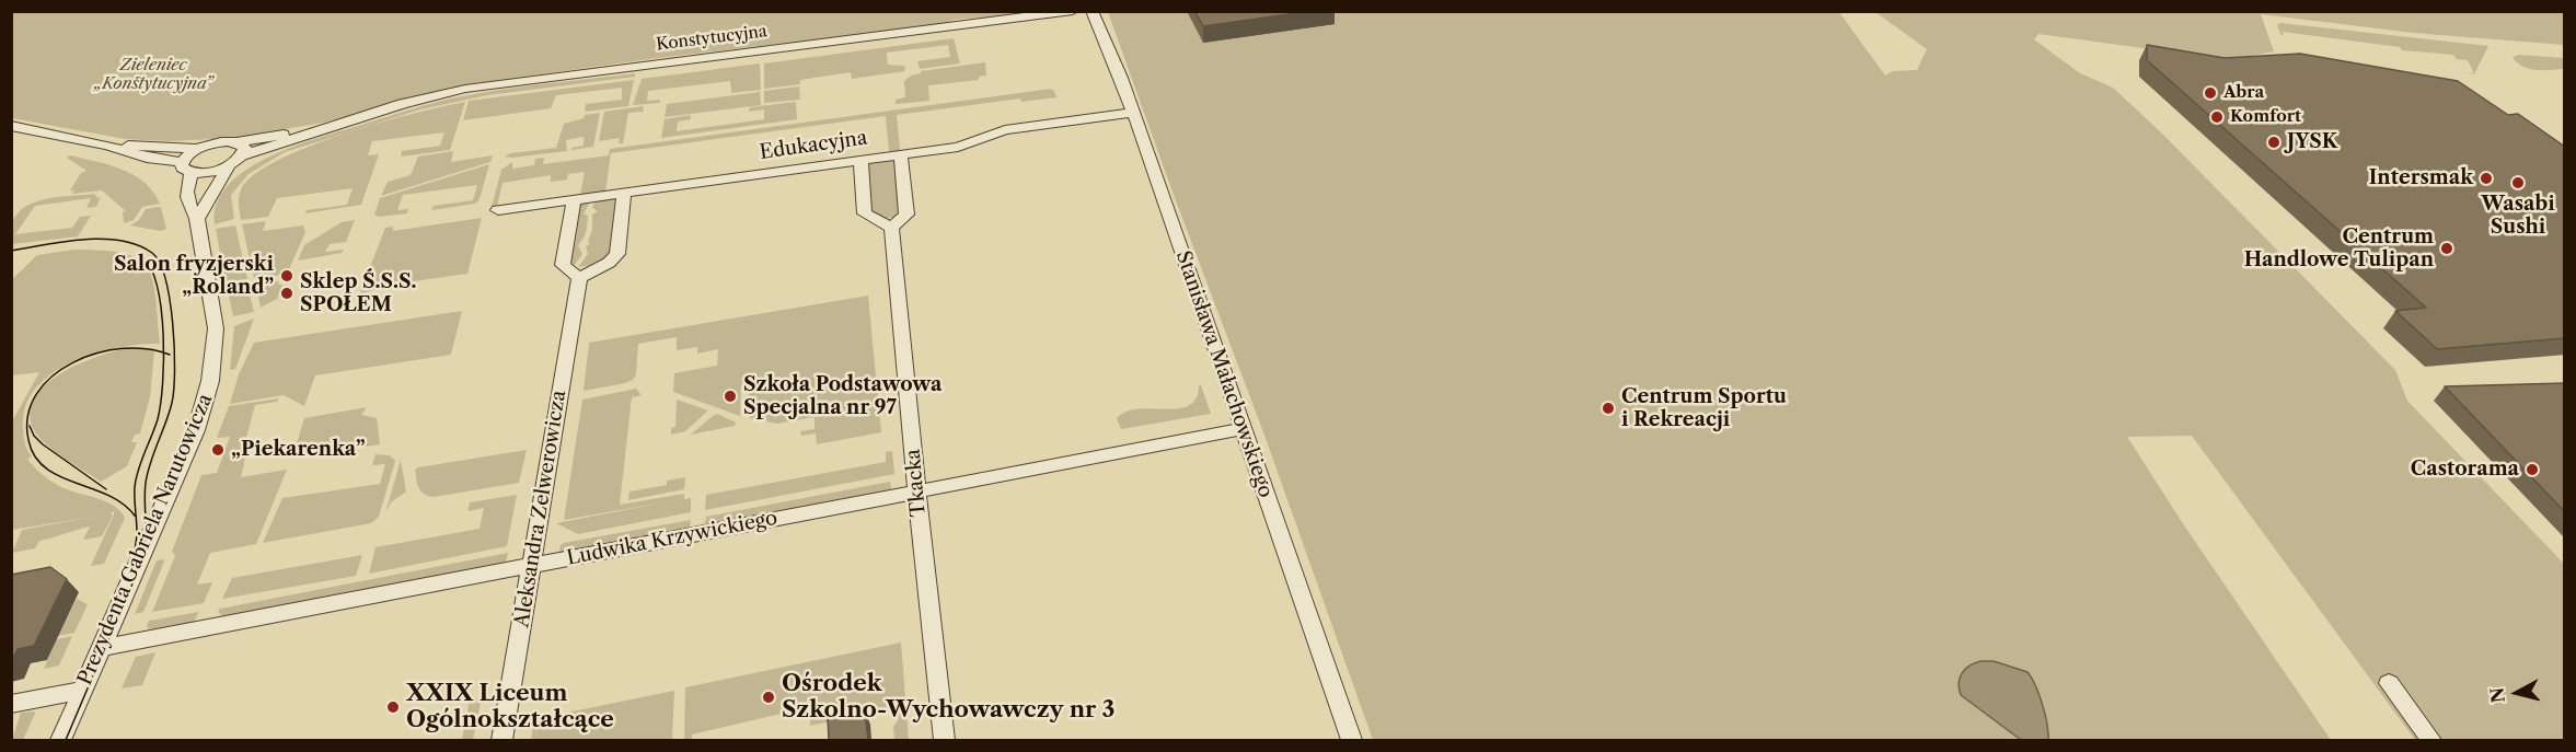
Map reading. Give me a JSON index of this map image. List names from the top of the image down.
{
  "streets": {
    "street": [
      "Konstytucyjna",
      "Edukacyjna",
      "Stanisława Małachowskiego",
      "Tkacka",
      "Aleksandra Zelwerowicza",
      "Ludwika Krzywickiego",
      "Prezydenta Gabriela Narutowicza"
    ]
  },
  "crossings": [
    ["Edukacyjna", "Stanisława Małachowskiego"],
    ["Stanisława Małachowskiego", "Ludwika Krzywickiego"],
    ["Tkacka", "Ludwika Krzywickiego"],
    ["Aleksandra Zelwerowicza", "Ludwika Krzywickiego"],
    ["Ludwika Krzywickiego", "Prezydenta Gabriela Narutowicza"]
  ],
  "parks": ["Zieleniec „Konstytucyjna”"],
  "places": [
    "Abra",
    "Komfort",
    "JYSK",
    "Intersmak",
    "Wasabi Sushi",
    "Centrum Handlowe Tulipan",
    "Salon fryzjerski „Roland”",
    "Sklep Ś.S.S. SPOŁEM",
    "Szkoła Podstawowa Specjalna nr 97",
    "Centrum Sportu i Rekreacji",
    "„Piekarenka”",
    "Castorama",
    "Ośrodek Szkolno-Wychowawczy nr 3",
    "XXIX Liceum Ogólnokształcące"
  ],
  "north": "left"
}
